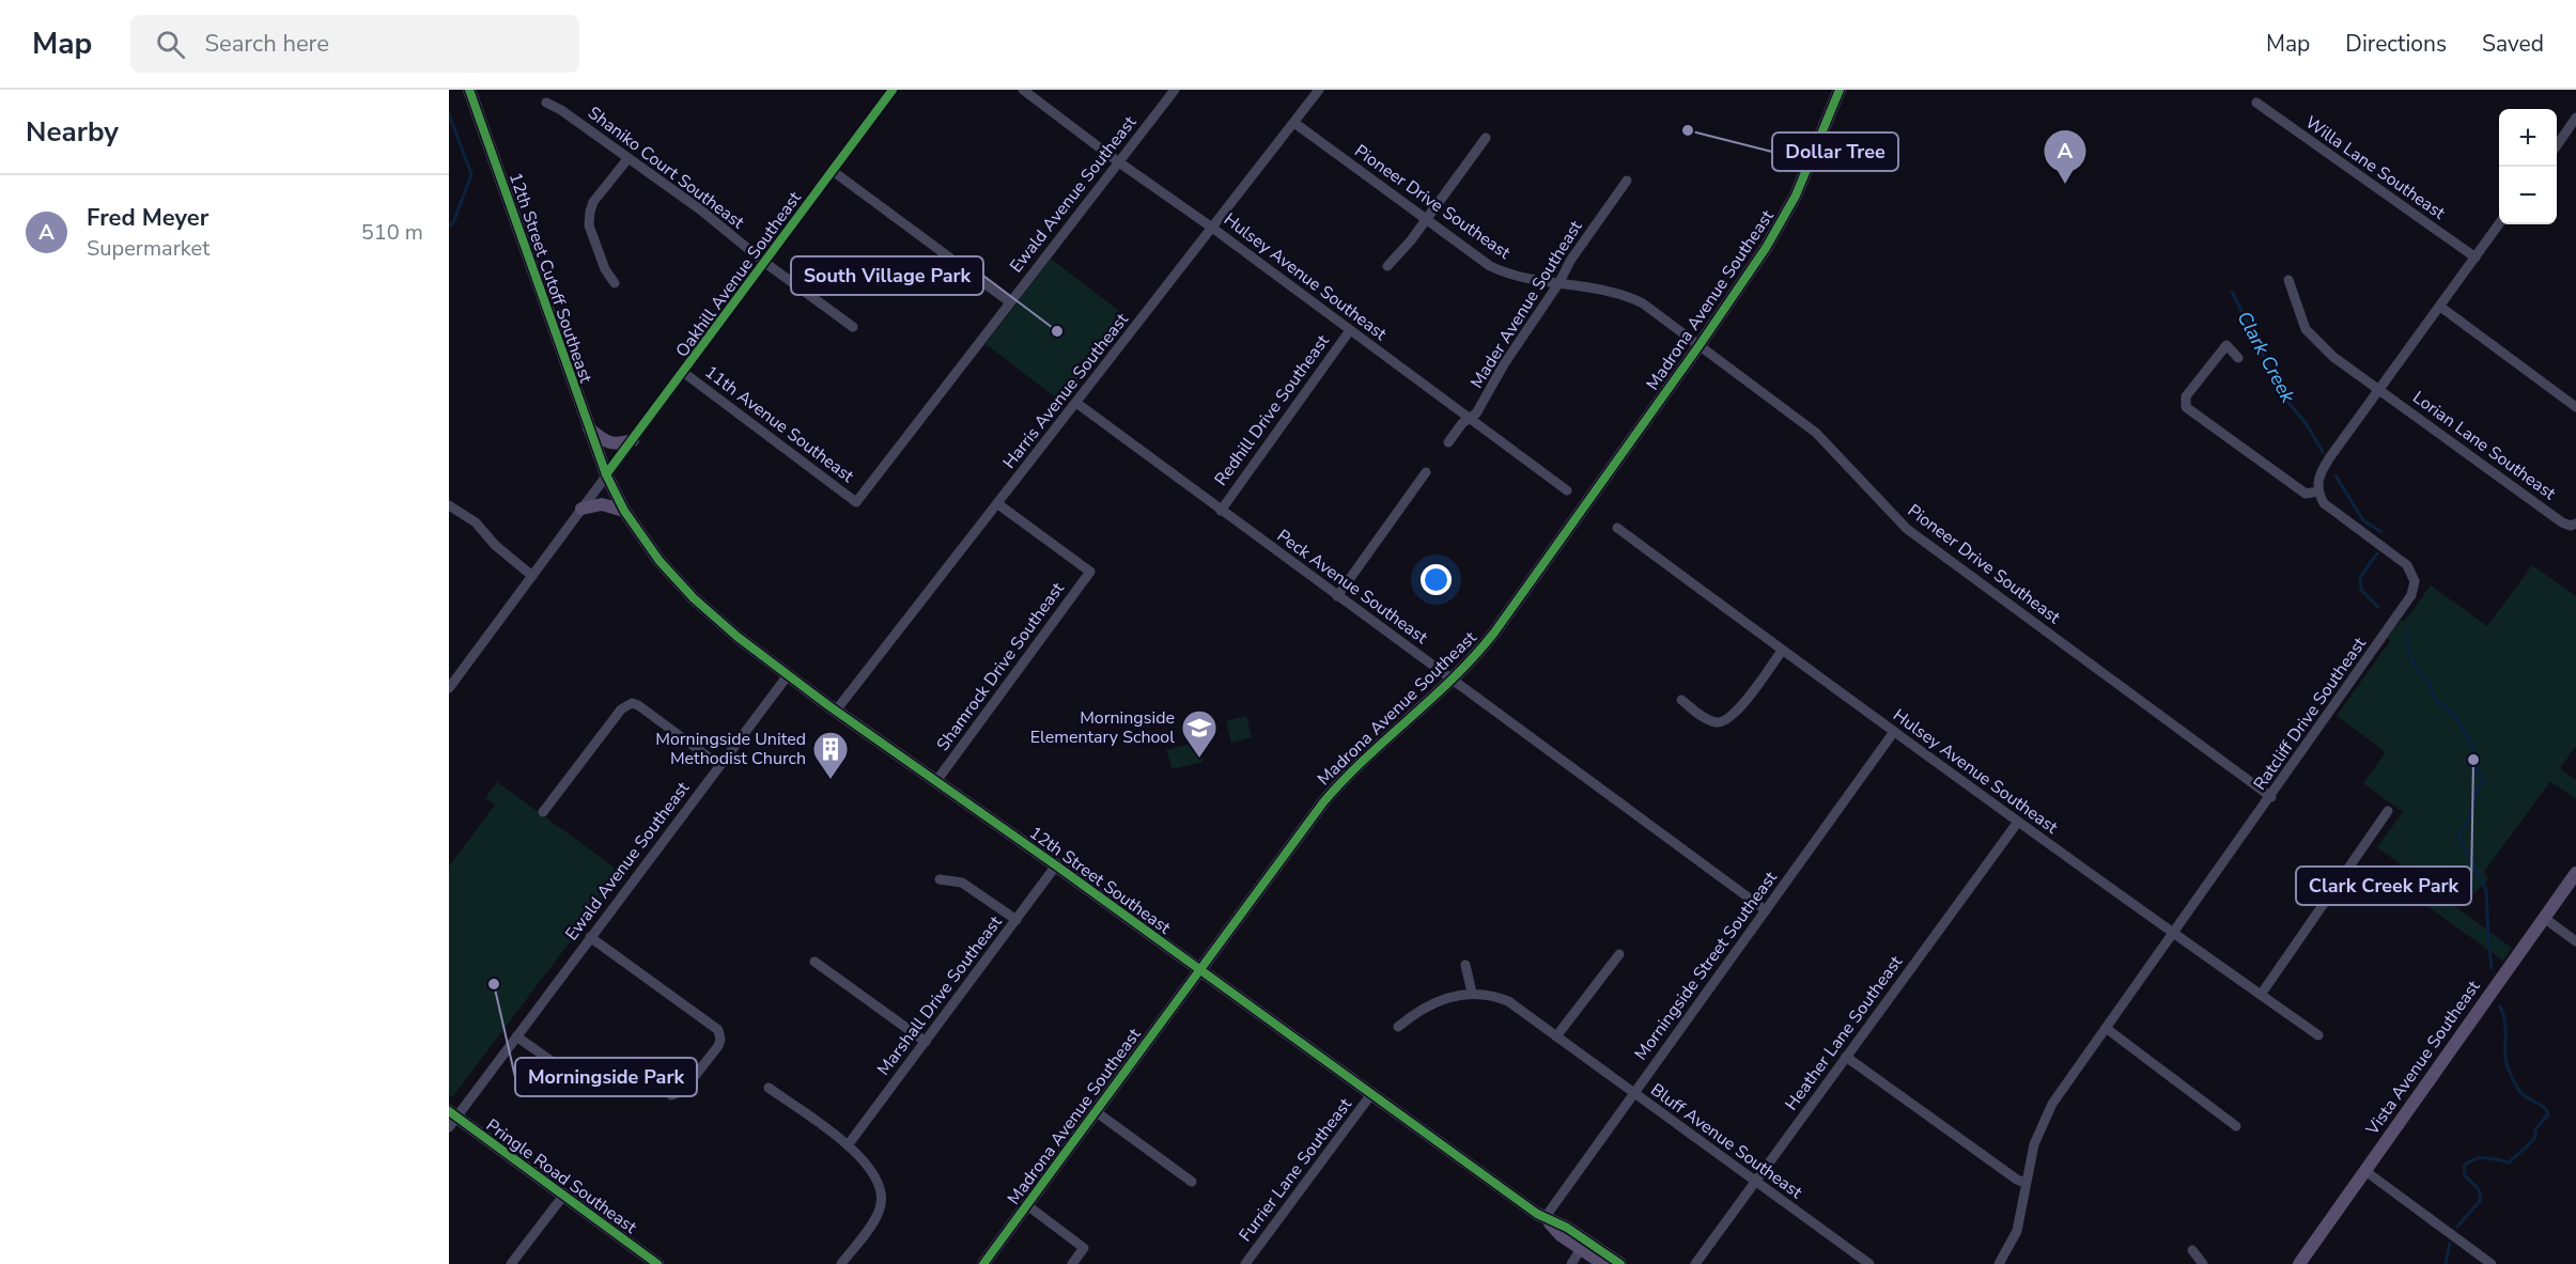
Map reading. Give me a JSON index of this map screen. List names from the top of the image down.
{
  "streets": {
    "main road": [
      "12th Street Cutoff Southeast",
      "Madrona Avenue Southeast",
      "12th Street Southeast",
      "Vista Avenue Southeast",
      "Pringle Road Southeast"
    ],
    "street": [
      "Shaniko Court Southeast",
      "Willa Lane Southeast",
      "Ewald Avenue Southeast",
      "Pioneer Drive Southeast",
      "Oakhill Avenue Southeast",
      "Hulsey Avenue Southeast",
      "Mader Avenue Southeast",
      "Harris Avenue Southeast",
      "Redhill Drive Southeast",
      "11th Avenue Southeast",
      "Lorian Lane Southeast",
      "Peck Avenue Southeast",
      "Shamrock Drive Southeast",
      "Ratcliff Drive Southeast",
      "Morningside Street Southeast",
      "Marshall Drive Southeast",
      "Heather Lane Southeast",
      "Bluff Avenue Southeast",
      "Furrier Lane Southeast"
    ]
  },
  "crossings": [
    ["Shaniko Court Southeast", "Oakhill Avenue Southeast"],
    ["Ewald Avenue Southeast", "Hulsey Avenue Southeast"],
    ["Ewald Avenue Southeast", "11th Avenue Southeast"],
    ["Ewald Avenue Southeast", "12th Street Southeast"],
    ["Ewald Avenue Southeast", "Pringle Road Southeast"],
    ["Pioneer Drive Southeast", "Madrona Avenue Southeast"],
    ["Pioneer Drive Southeast", "Mader Avenue Southeast"],
    ["Pioneer Drive Southeast", "Harris Avenue Southeast"],
    ["Pioneer Drive Southeast", "Ratcliff Drive Southeast"],
    ["Oakhill Avenue Southeast", "12th Street Cutoff Southeast"],
    ["Oakhill Avenue Southeast", "11th Avenue Southeast"],
    ["Oakhill Avenue Southeast", "12th Street Southeast"],
    ["Hulsey Avenue Southeast", "Mader Avenue Southeast"],
    ["Hulsey Avenue Southeast", "Harris Avenue Southeast"],
    ["Hulsey Avenue Southeast", "Redhill Drive Southeast"],
    ["Hulsey Avenue Southeast", "Ratcliff Drive Southeast"],
    ["Hulsey Avenue Southeast", "Morningside Street Southeast"],
    ["Hulsey Avenue Southeast", "Heather Lane Southeast"],
    ["12th Street Cutoff Southeast", "12th Street Southeast"],
    ["Madrona Avenue Southeast", "Peck Avenue Southeast"],
    ["Madrona Avenue Southeast", "12th Street Southeast"],
    ["Harris Avenue Southeast", "Peck Avenue Southeast"],
    ["Harris Avenue Southeast", "Shamrock Drive Southeast"],
    ["Harris Avenue Southeast", "12th Street Southeast"],
    ["Redhill Drive Southeast", "Peck Avenue Southeast"],
    ["Peck Avenue Southeast", "Morningside Street Southeast"],
    ["Shamrock Drive Southeast", "12th Street Southeast"],
    ["12th Street Southeast", "Morningside Street Southeast"],
    ["12th Street Southeast", "Marshall Drive Southeast"],
    ["12th Street Southeast", "Furrier Lane Southeast"],
    ["Morningside Street Southeast", "Bluff Avenue Southeast"],
    ["Heather Lane Southeast", "Bluff Avenue Southeast"]
  ],
  "water": ["Clark Creek"],
  "places": {
    "other": [
      "Dollar Tree",
      "South Village Park",
      "Clark Creek Park",
      "Morningside Park"
    ],
    "school or university": ["Morningside Elementary School"],
    "building": ["Morningside United Methodist Church"]
  },
  "page": {
    "header": "Map",
    "search": "Search here",
    "nav": ["Map", "Directions", "Saved"],
    "heading": "Nearby",
    "map_buttons": ["+", "−"],
    "pins": "A",
    "list": [
      {
        "mark": "A",
        "name": "Fred Meyer",
        "note": "Supermarket",
        "value": "510 m"
      }
    ]
  }
}
